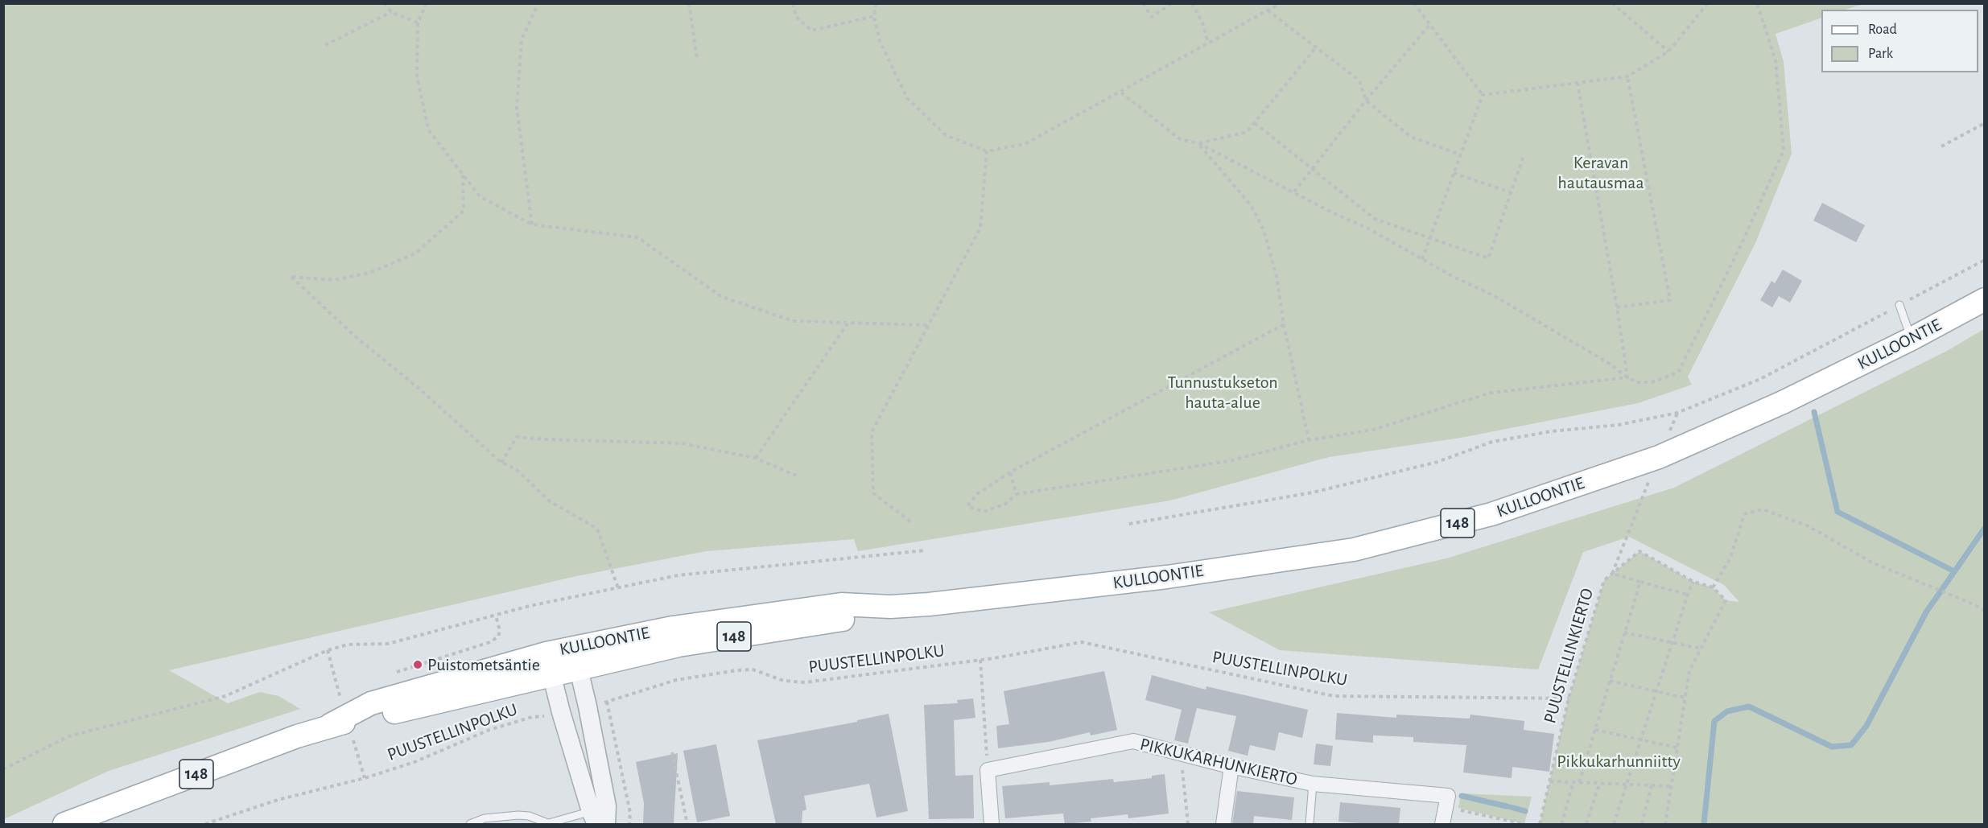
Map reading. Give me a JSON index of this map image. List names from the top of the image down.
{
  "streets": {
    "main road": ["KULLOONTIE", "148"],
    "street": ["PIKKUKARHUNKIERTO"],
    "path": ["PUUSTELLINKIERTO", "PUUSTELLINPOLKU"]
  },
  "crossings": [
    ["PUUSTELLINKIERTO", "PUUSTELLINPOLKU"]
  ],
  "parks": ["Keravan hautausmaa", "Tunnustukseton hauta-alue", "Pikkukarhunniitty"],
  "places": ["Puistometsäntie"],
  "legend": ["Road", "Park"]
}
